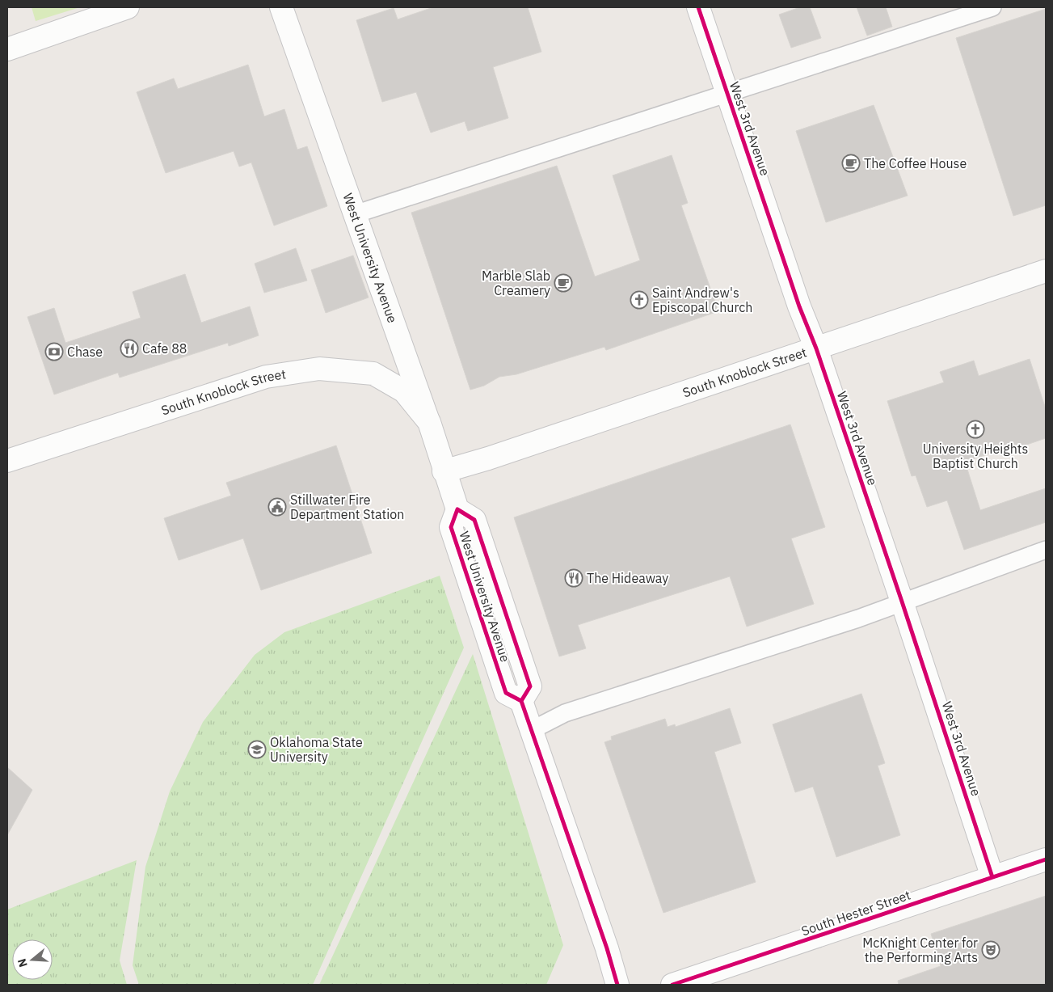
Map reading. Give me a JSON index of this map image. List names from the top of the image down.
{
  "streets": {
    "street": [
      "West 3rd Avenue",
      "West University Avenue",
      "South Knoblock Street",
      "South Hester Street"
    ]
  },
  "crossings": [
    ["West 3rd Avenue", "South Knoblock Street"],
    ["West 3rd Avenue", "South Hester Street"],
    ["West University Avenue", "South Knoblock Street"]
  ],
  "places": {
    "cafe": ["The Coffee House", "Marble Slab Creamery"],
    "church": ["Saint Andrew's Episcopal Church", "University Heights Baptist Church"],
    "restaurant": ["Cafe 88", "The Hideaway"],
    "bank": ["Chase"],
    "public building": ["Stillwater Fire Department Station"],
    "school or university": ["Oklahoma State University"],
    "theatre": ["McKnight Center for the Performing Arts"]
  },
  "north": "left"
}
